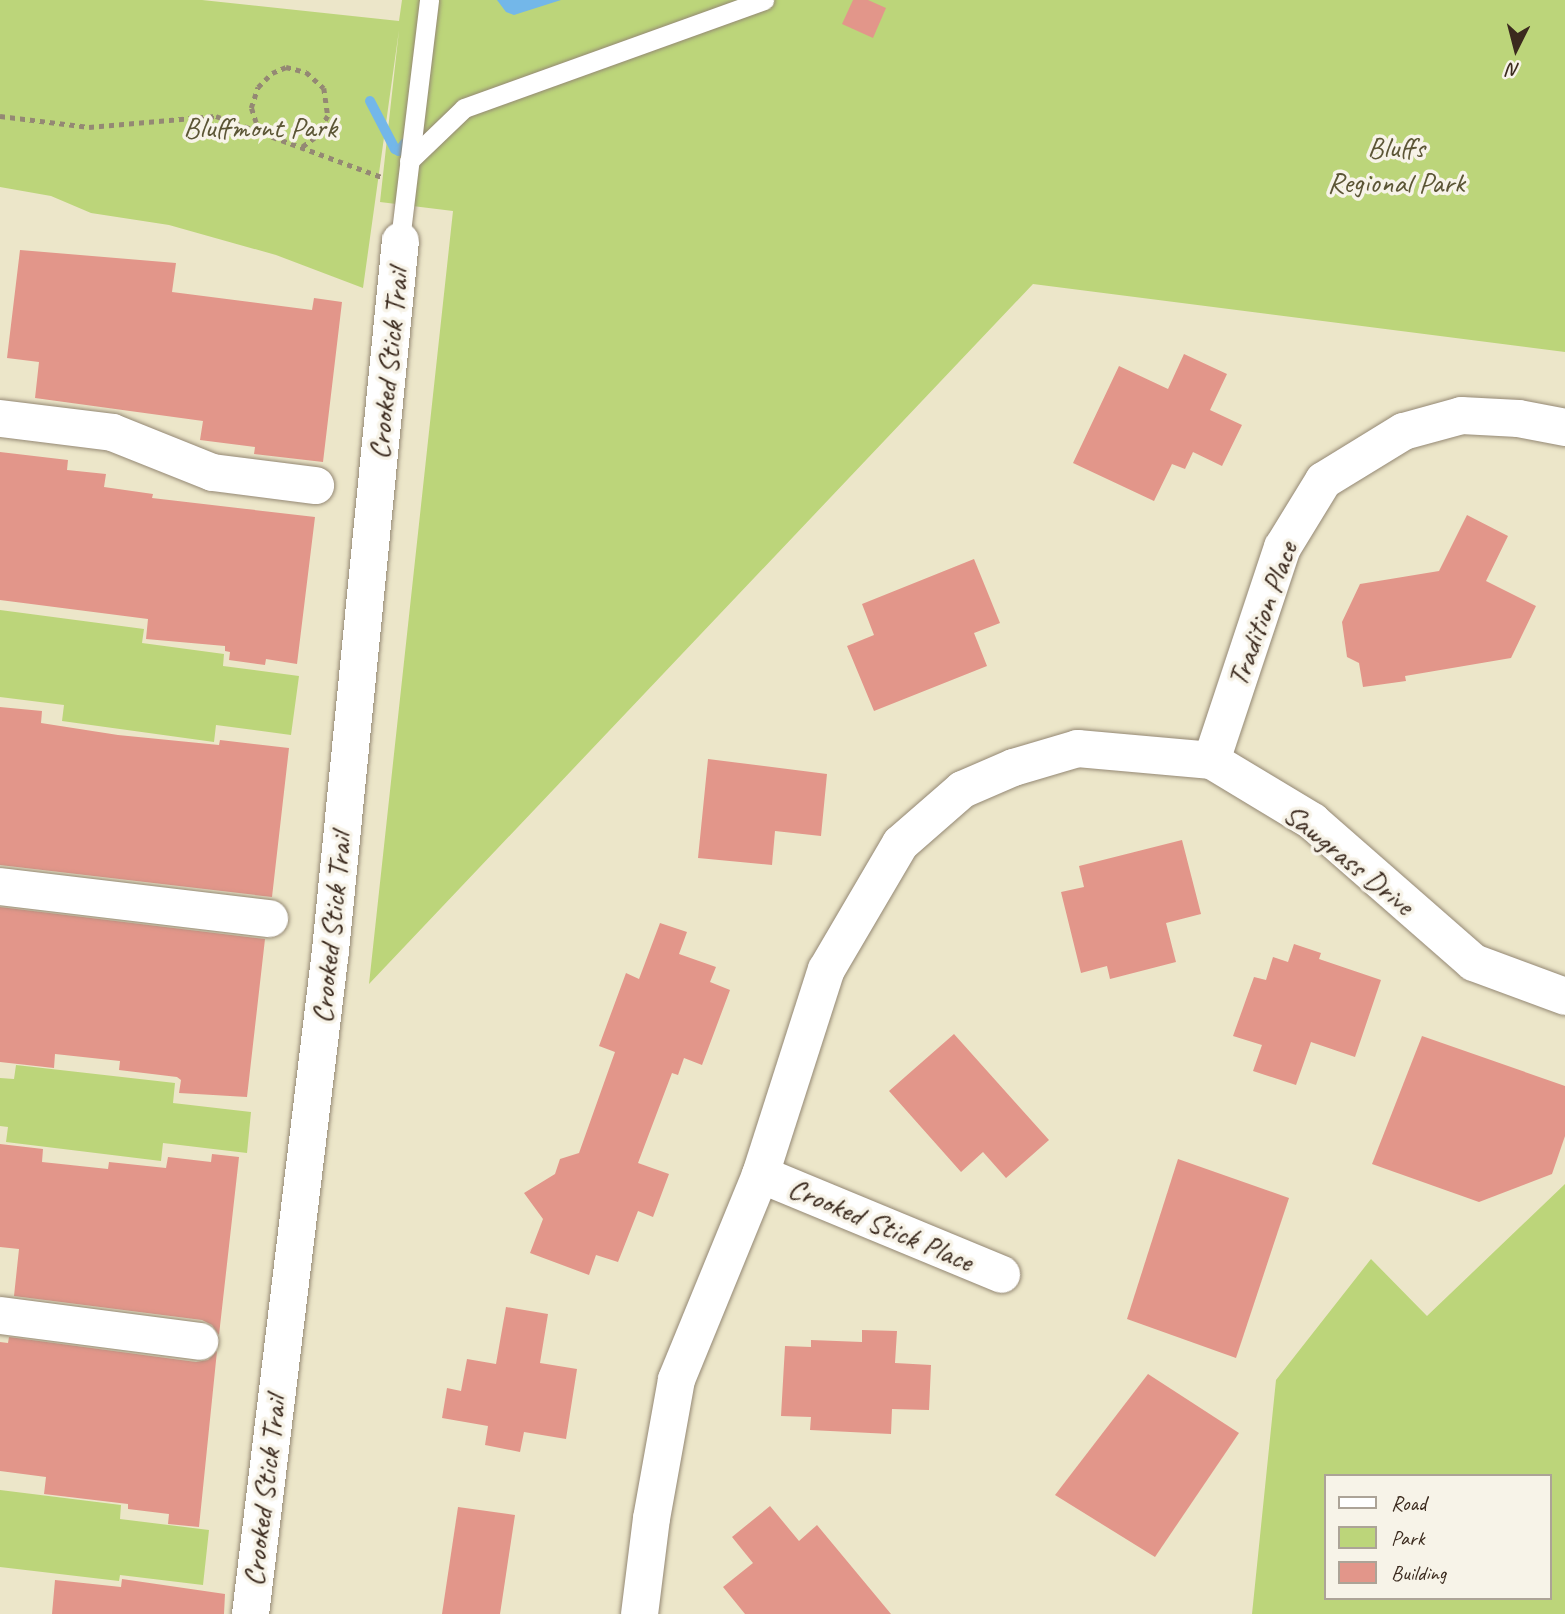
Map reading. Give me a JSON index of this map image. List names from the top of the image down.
{
  "streets": {
    "street": [
      "Crooked Stick Trail",
      "Tradition Place",
      "Sawgrass Drive",
      "Crooked Stick Place"
    ]
  },
  "crossings": [
    ["Tradition Place", "Sawgrass Drive"],
    ["Sawgrass Drive", "Crooked Stick Place"]
  ],
  "parks": ["Bluffmont Park", "Bluffs Regional Park"],
  "legend": ["Road", "Park", "Building"],
  "north": "bottom"
}
